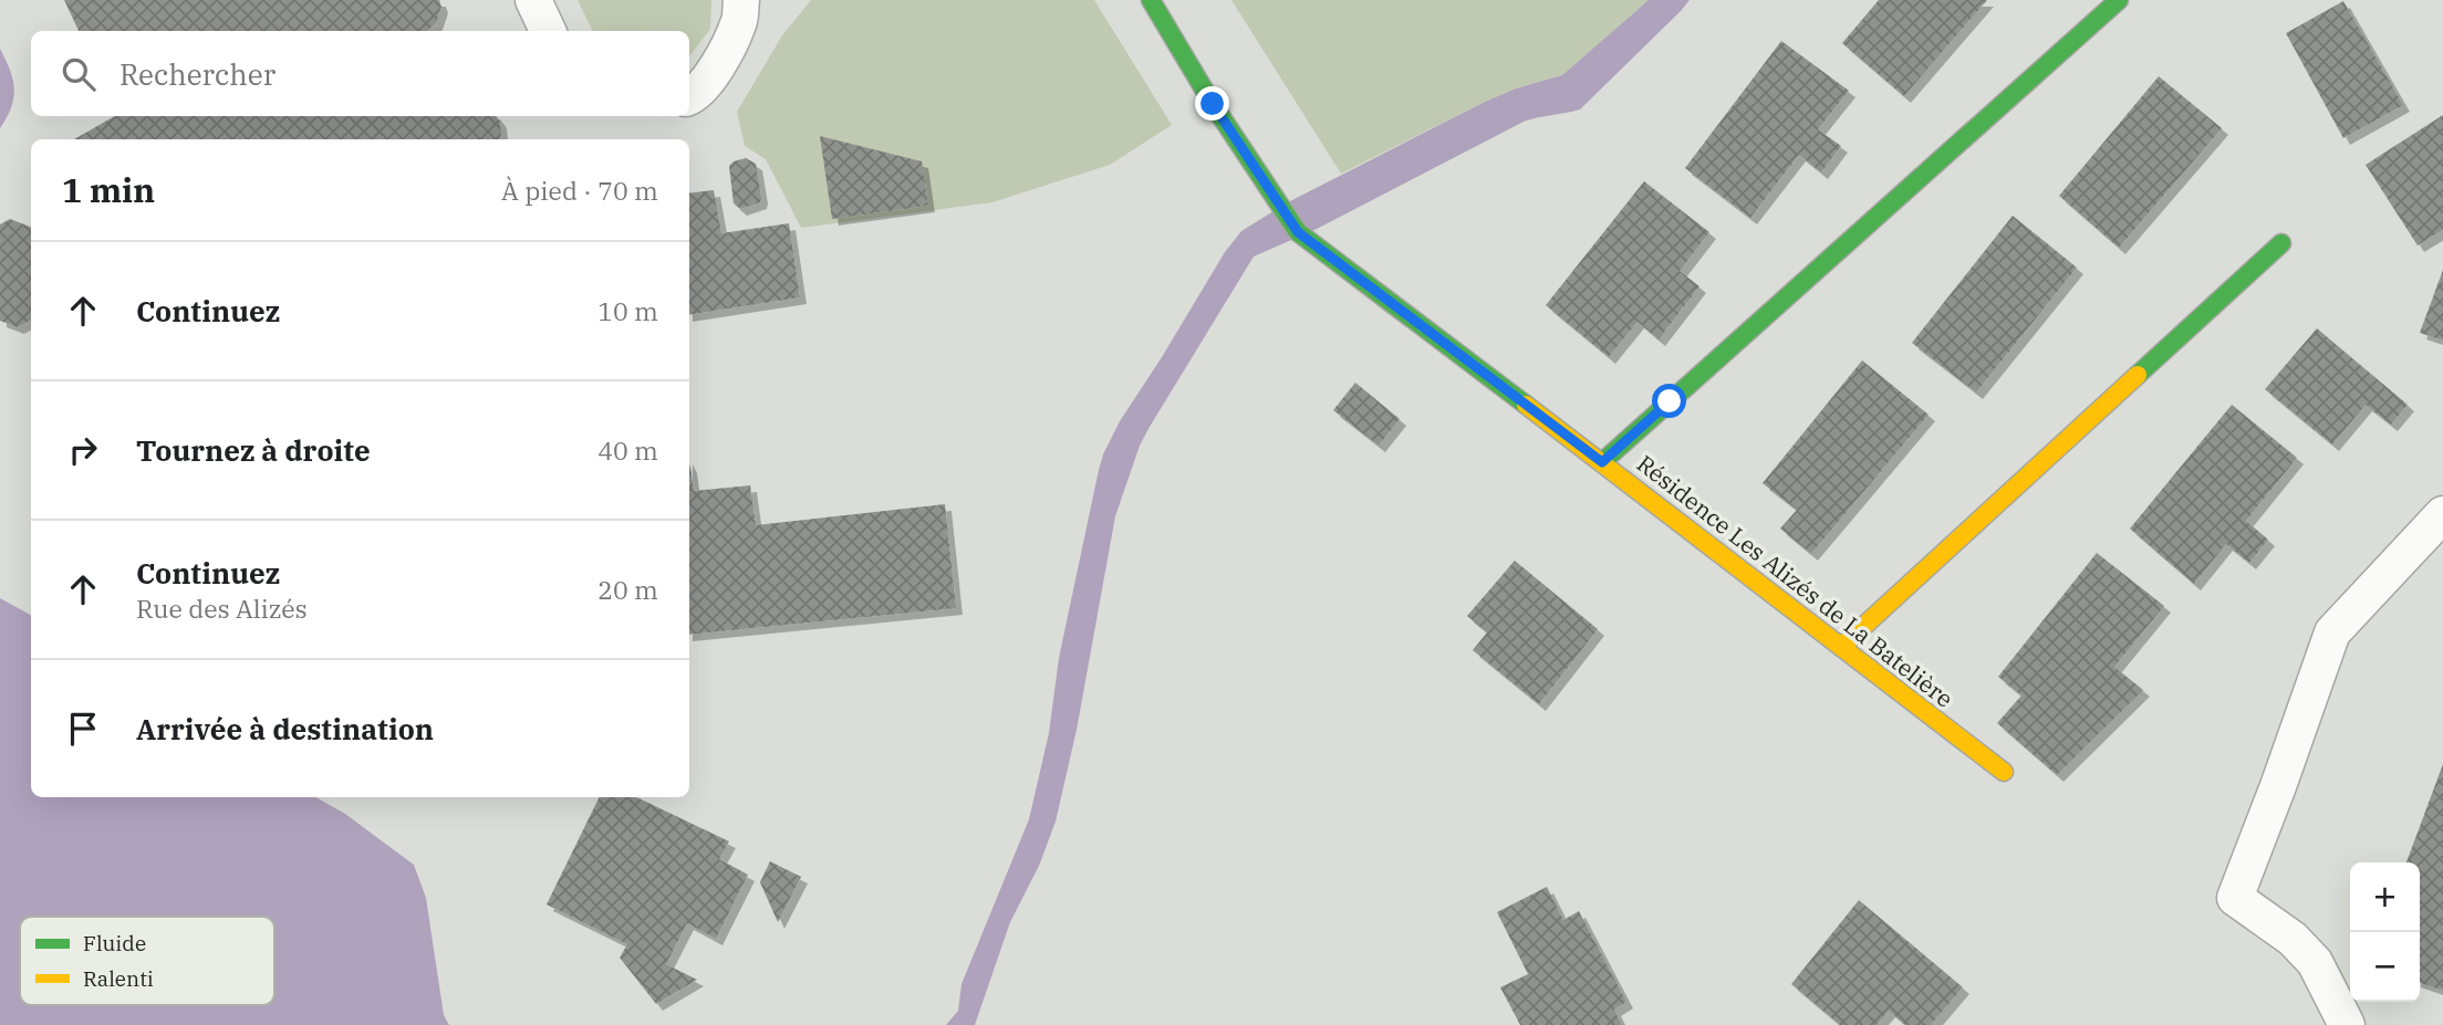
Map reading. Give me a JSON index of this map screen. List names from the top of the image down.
{
  "streets": {
    "street": ["Résidence Les Alizés de La Batelière"]
  },
  "legend": ["Fluide", "Ralenti"],
  "page": {
    "search": "Rechercher",
    "heading": ["1 min", "À pied · 70 m"],
    "list": [
      ["Continuez", "10 m"],
      ["Tournez à droite", "40 m"],
      ["Continuez", "Rue des Alizés", "20 m"],
      "Arrivée à destination"
    ],
    "map_buttons": ["+", "−"]
  }
}
